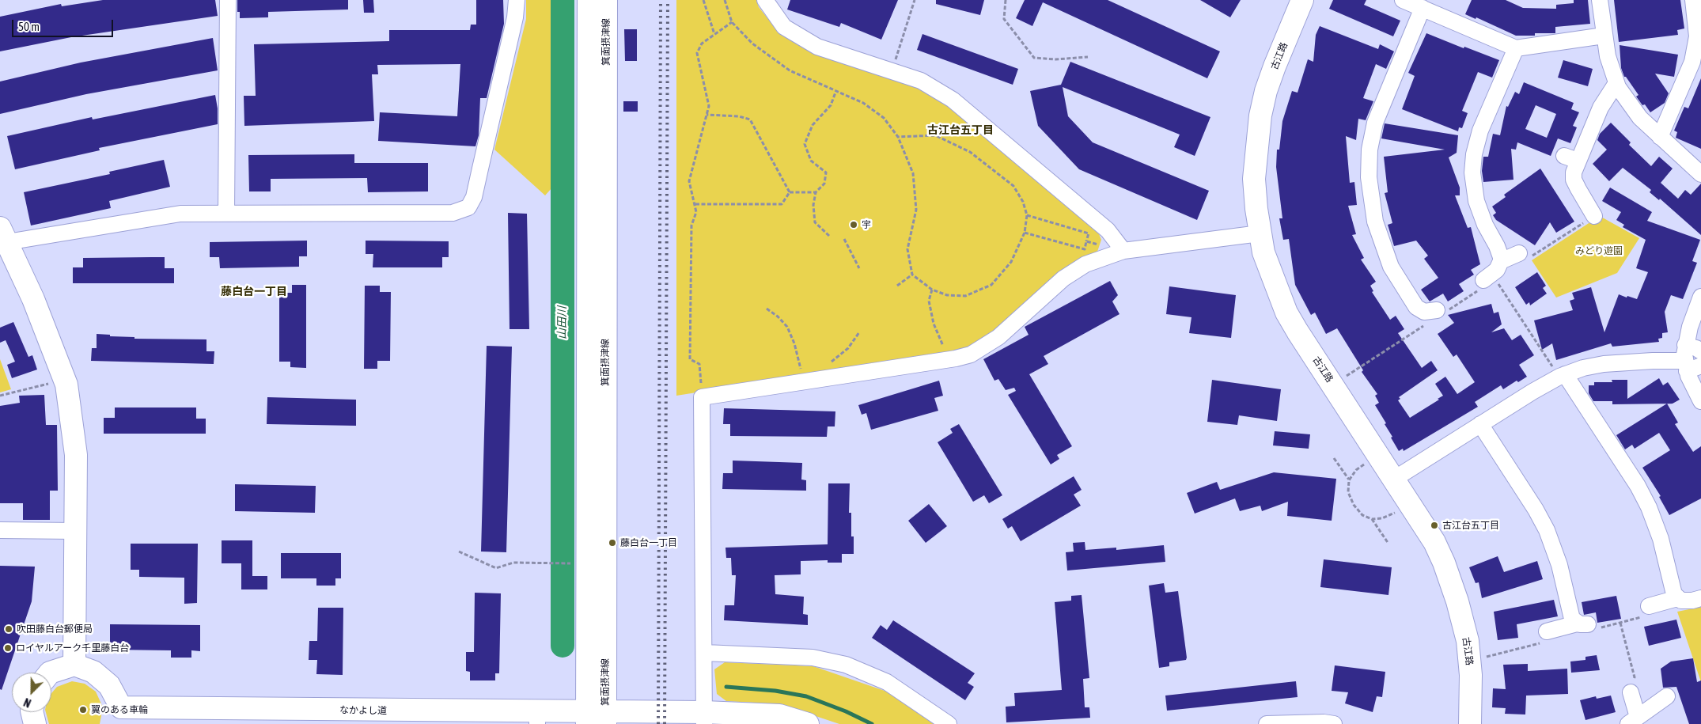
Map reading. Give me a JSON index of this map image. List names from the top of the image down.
{
  "streets": {
    "street": ["箕面摂津線", "古江路", "なかよし道"]
  },
  "crossings": [
    ["箕面摂津線", "なかよし道"]
  ],
  "districts": ["古江台五丁目", "藤白台一丁目"],
  "water": ["山田川"],
  "parks": ["みどり遊園"],
  "places": [
    "宇",
    "古江台五丁目",
    "藤白台一丁目",
    "吹田藤白台郵便局",
    "ロイヤルアーク千里藤白台",
    "翼のある車輪"
  ],
  "scale_bar": "50 m",
  "north": "bottom left"
}
